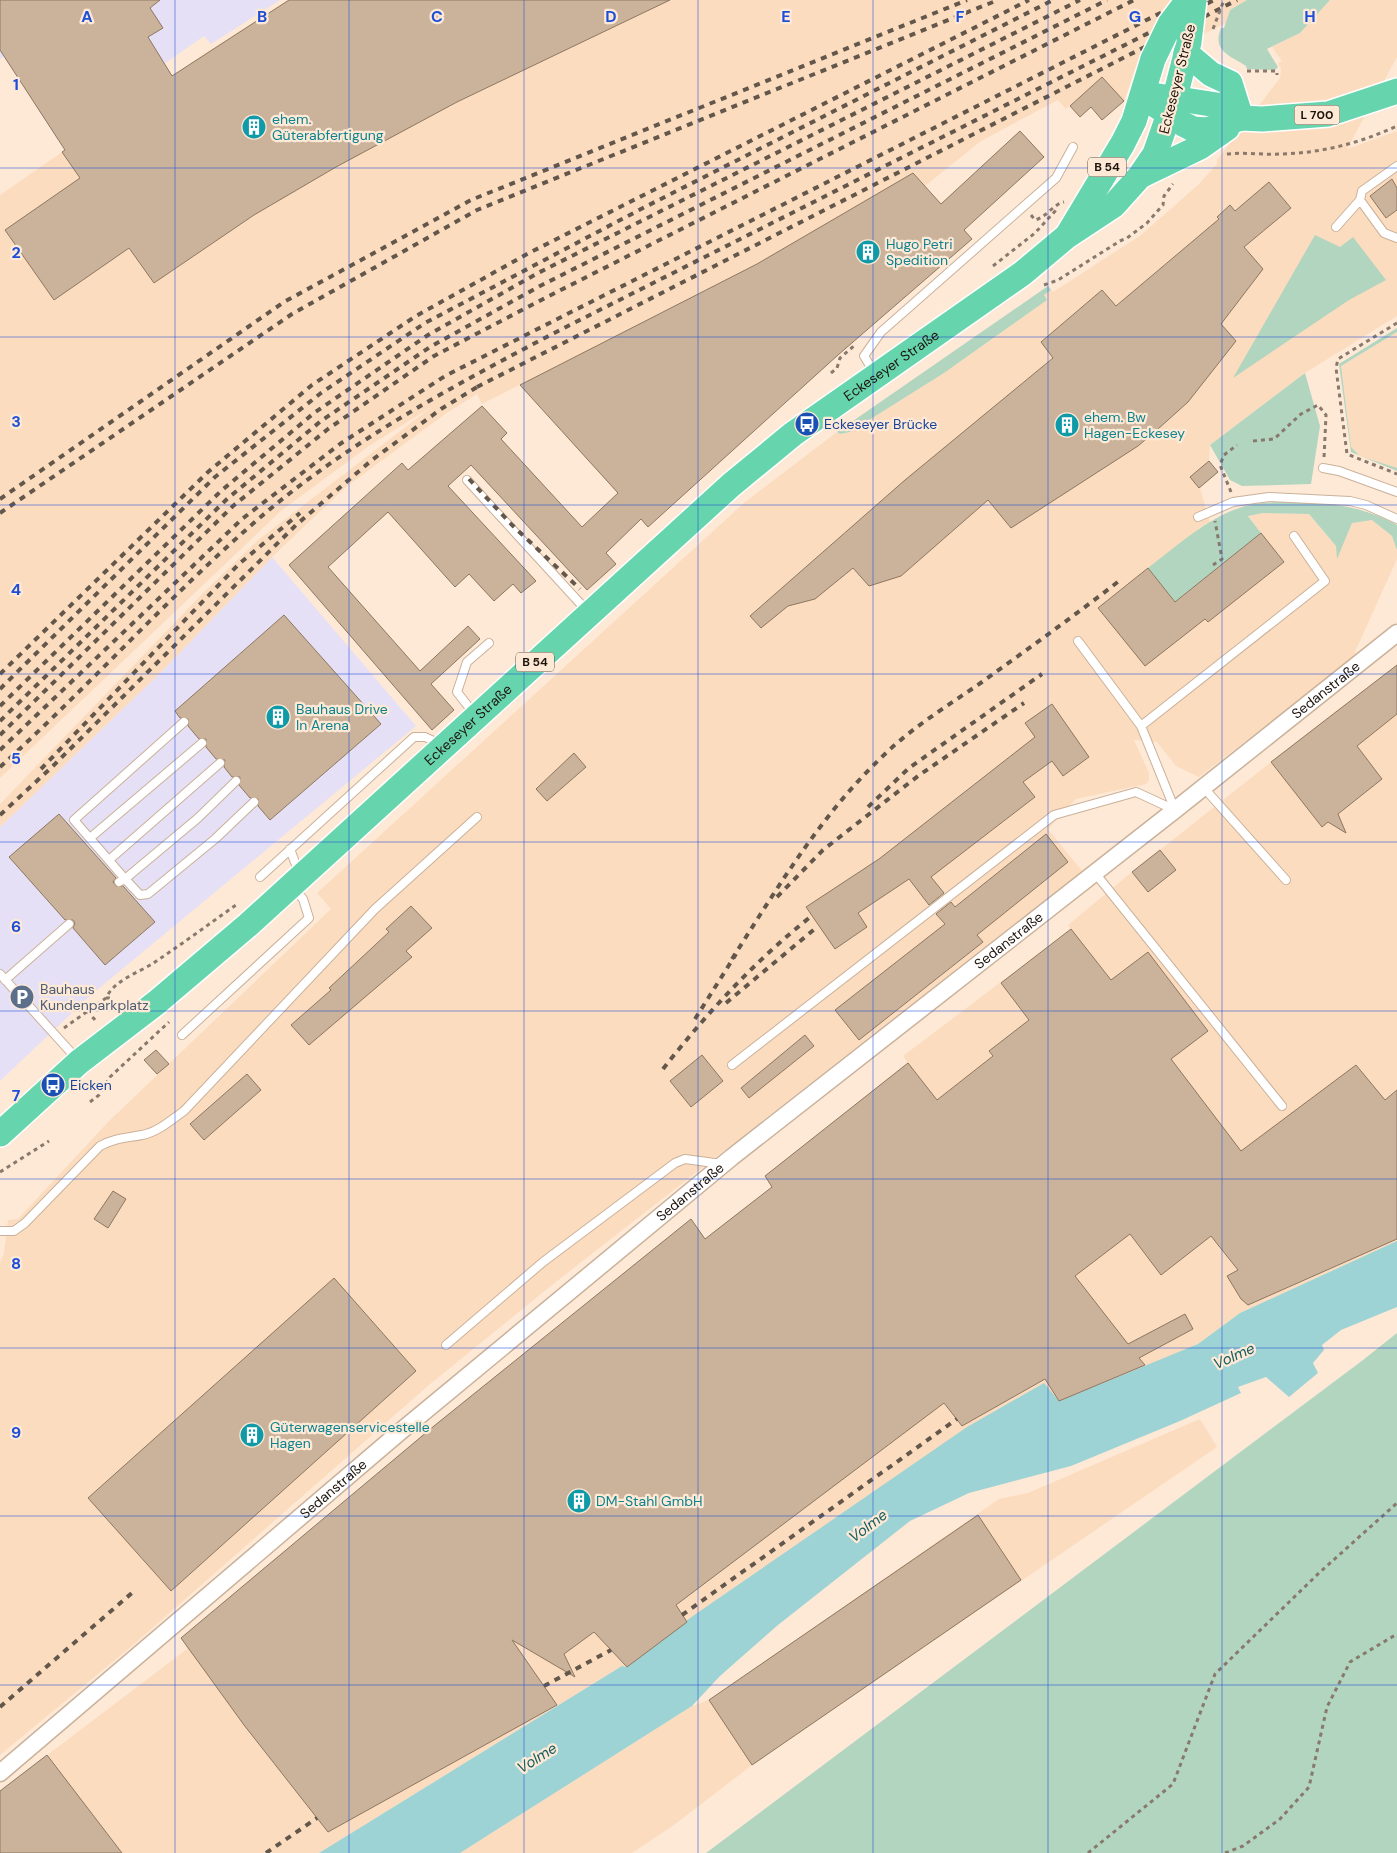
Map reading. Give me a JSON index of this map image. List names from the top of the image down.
{
  "streets": {
    "main road": ["Eckeseyer Straße", "L 700", "B 54"],
    "street": ["Sedanstraße"]
  },
  "crossings": [
    ["Eckeseyer Straße", "L 700"]
  ],
  "water": ["Volme"],
  "places": {
    "building": [
      "ehem. Güterabfertigung",
      "Hugo Petri Spedition",
      "ehem. Bw Hagen-Eckesey",
      "Bauhaus Drive In Arena",
      "Güterwagenservicestelle Hagen",
      "DM-Stahl GmbH"
    ],
    "bus stop": ["Eckeseyer Brücke", "Eicken"],
    "parking": ["Bauhaus Kundenparkplatz"]
  },
  "grid": {
    "columns": [
      "A",
      "B",
      "C",
      "D",
      "E",
      "F",
      "G",
      "H"
    ],
    "rows": [
      "1",
      "2",
      "3",
      "4",
      "5",
      "6",
      "7",
      "8",
      "9"
    ]
  }
}
